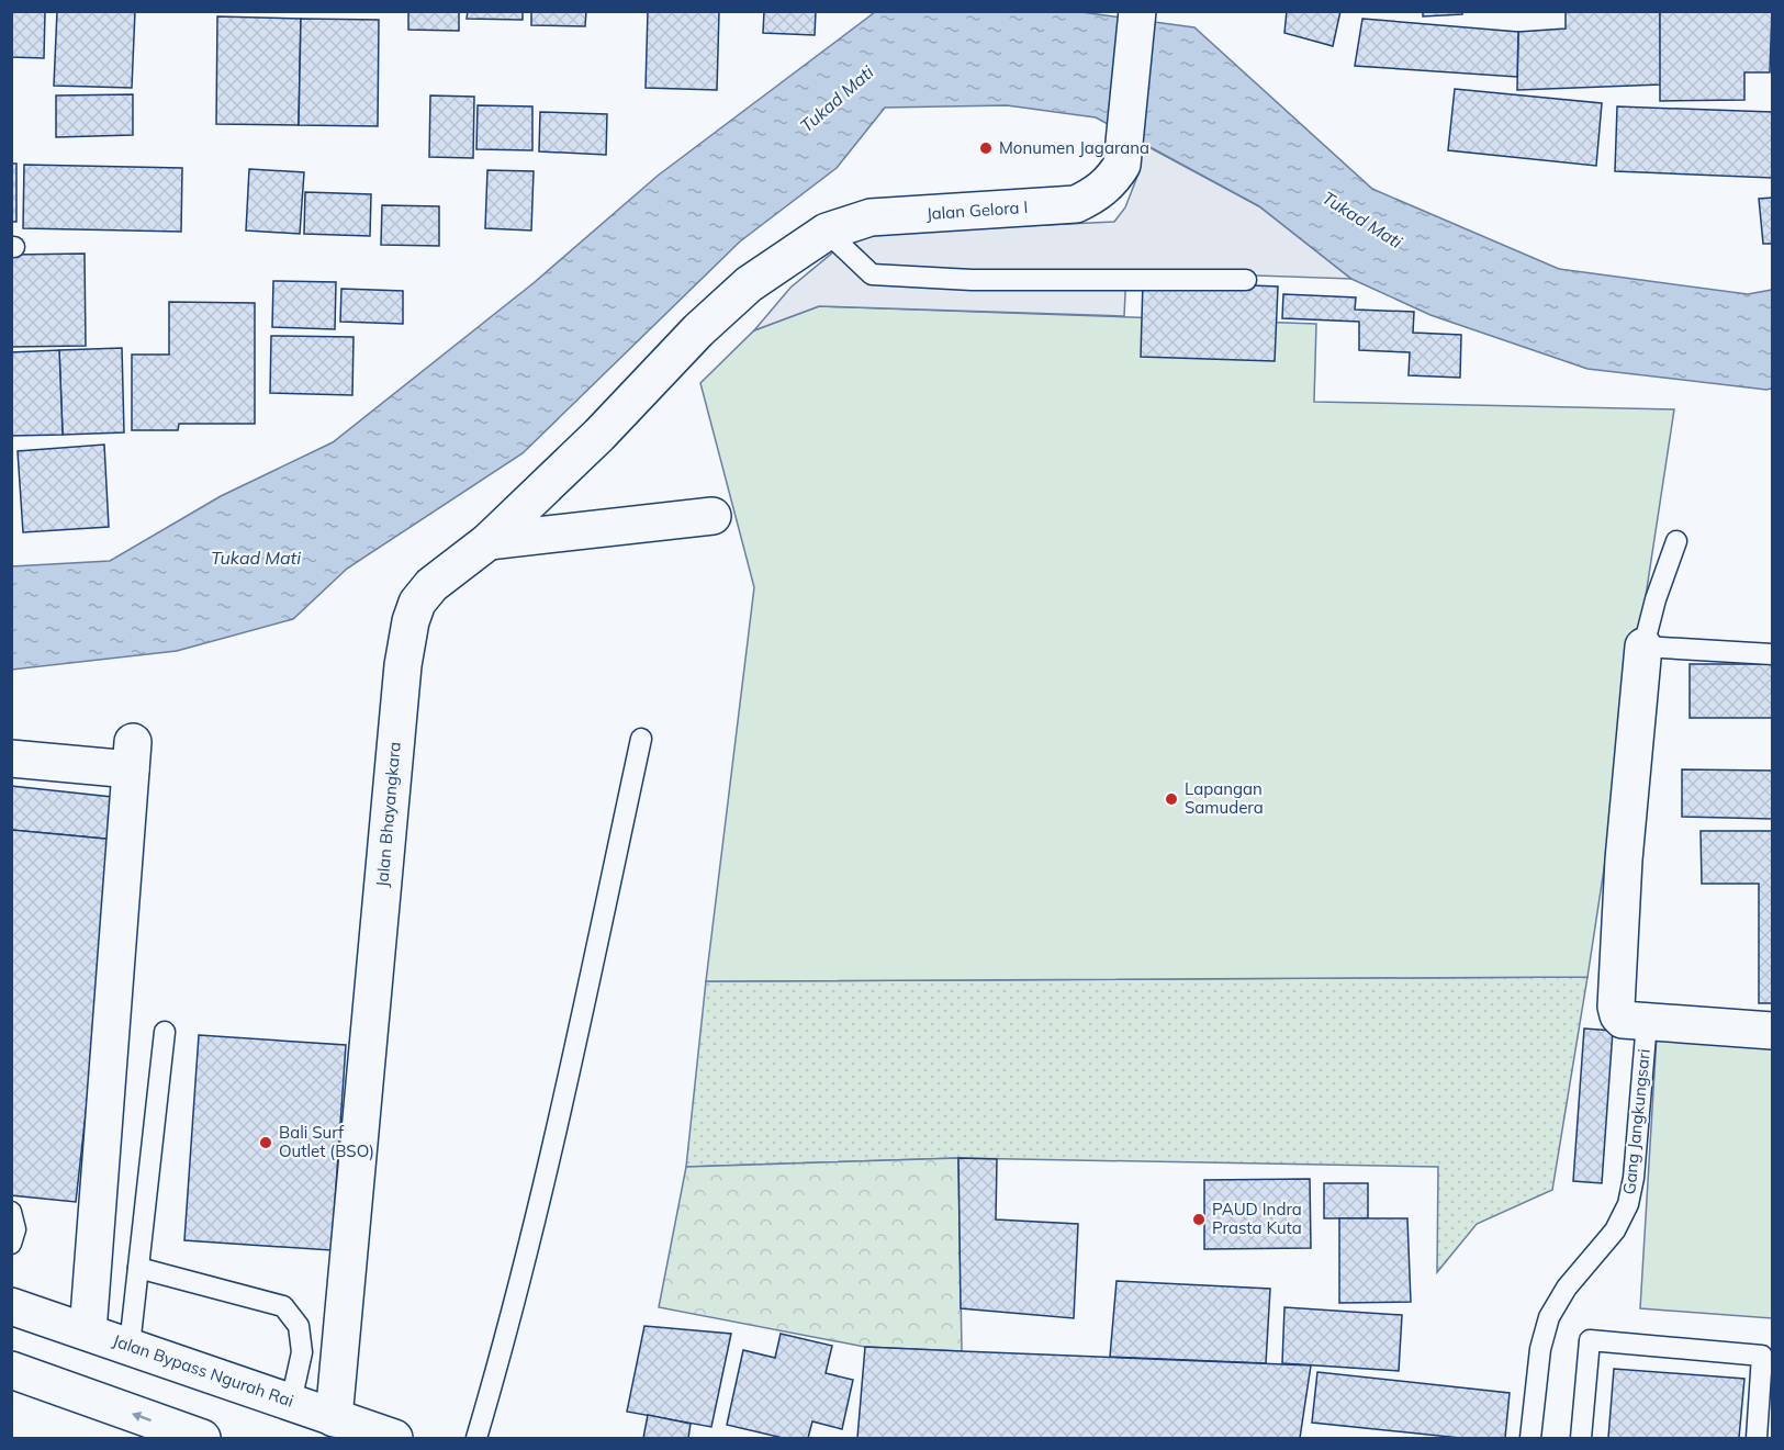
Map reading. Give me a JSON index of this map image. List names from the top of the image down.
{
  "streets": {
    "main road": ["Jalan Gelora I", "Jalan Bhayangkara", "Jalan Bypass Ngurah Rai"],
    "lane": ["Gang Jangkungsari"]
  },
  "crossings": [
    ["Jalan Gelora I", "Jalan Bhayangkara"],
    ["Jalan Bhayangkara", "Jalan Bypass Ngurah Rai"]
  ],
  "water": ["Tukad Mati"],
  "places": [
    "Monumen Jagarana",
    "Lapangan Samudera",
    "Bali Surf Outlet (BSO)",
    "PAUD Indra Prasta Kuta"
  ]
}
